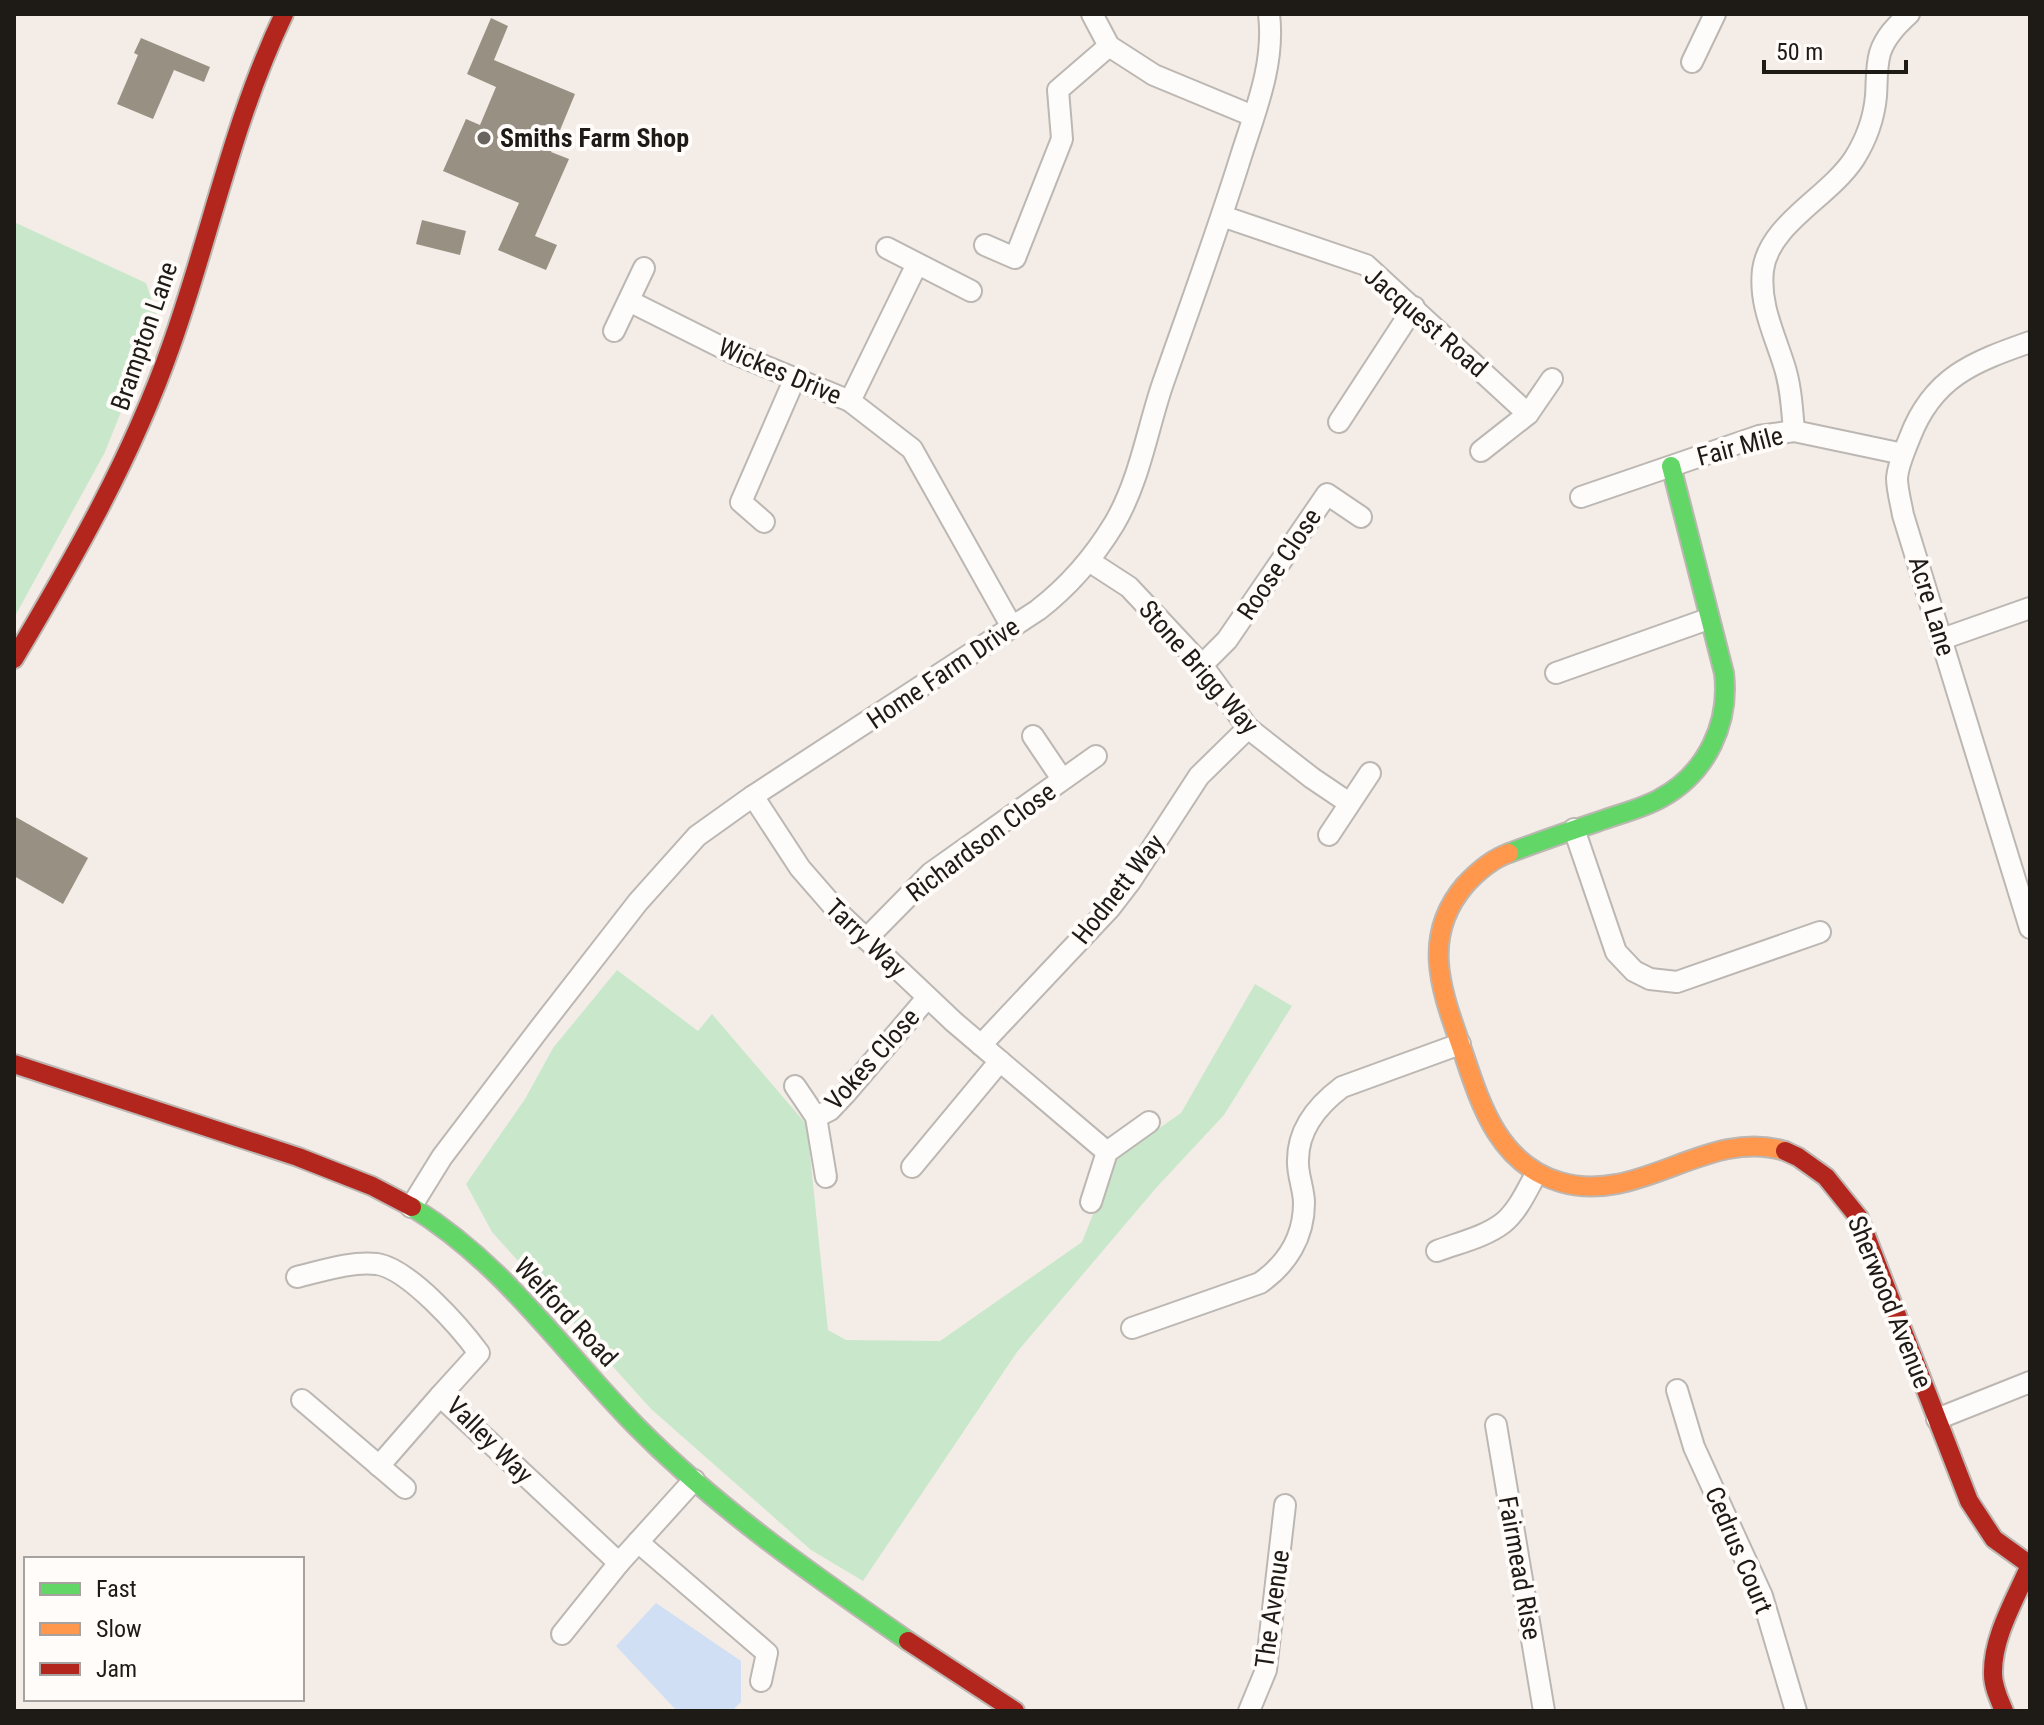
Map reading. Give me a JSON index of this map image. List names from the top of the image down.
{
  "streets": {
    "main road": ["Brampton Lane", "Sherwood Avenue", "Welford Road"],
    "street": [
      "Jacquest Road",
      "Wickes Drive",
      "Fair Mile",
      "Roose Close",
      "Acre Lane",
      "Stone Brigg Way",
      "Home Farm Drive",
      "Richardson Close",
      "Hodnett Way",
      "Tarry Way",
      "Vokes Close",
      "Valley Way",
      "Cedrus Court",
      "Fairmead Rise",
      "The Avenue"
    ]
  },
  "crossings": [
    ["Jacquest Road", "Home Farm Drive"],
    ["Wickes Drive", "Home Farm Drive"],
    ["Fair Mile", "Acre Lane"],
    ["Fair Mile", "Sherwood Avenue"],
    ["Roose Close", "Stone Brigg Way"],
    ["Stone Brigg Way", "Home Farm Drive"],
    ["Stone Brigg Way", "Hodnett Way"],
    ["Home Farm Drive", "Tarry Way"],
    ["Home Farm Drive", "Welford Road"],
    ["Richardson Close", "Tarry Way"],
    ["Hodnett Way", "Tarry Way"],
    ["Tarry Way", "Vokes Close"]
  ],
  "places": ["Smiths Farm Shop"],
  "legend": ["Fast", "Slow", "Jam"],
  "scale_bar": "50 m"
}
